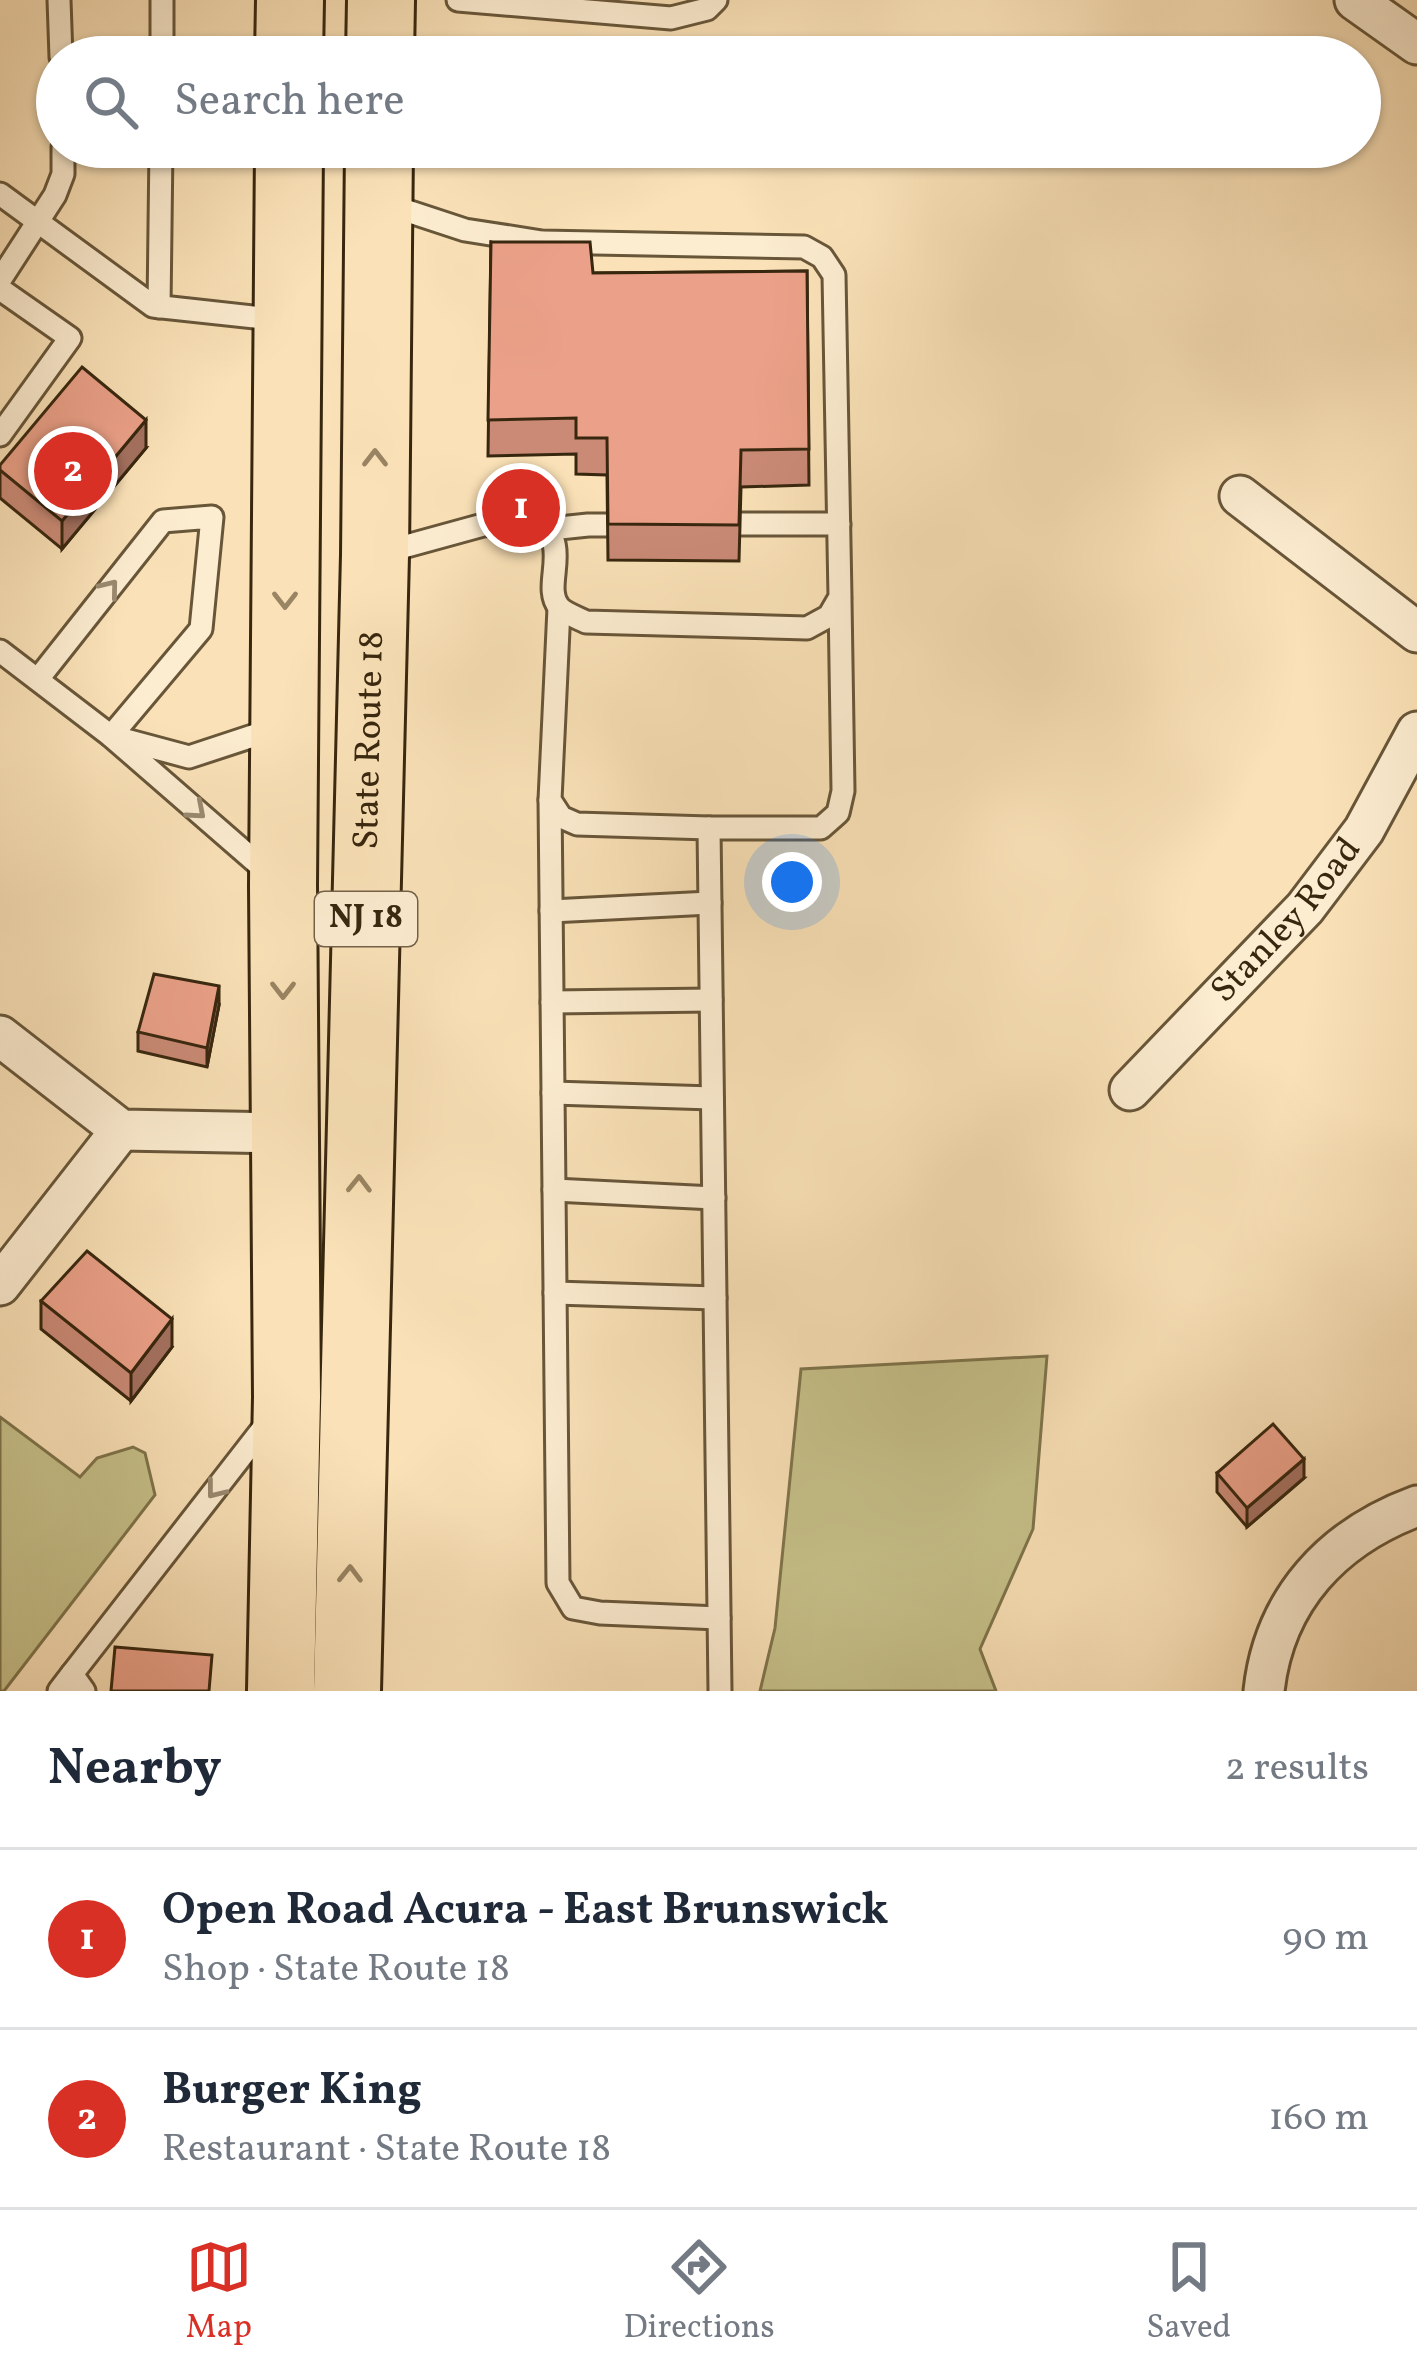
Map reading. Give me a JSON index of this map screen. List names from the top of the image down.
{
  "streets": {
    "highway": ["State Route 18", "NJ 18"],
    "street": ["Stanley Road"]
  },
  "page": {
    "search": "Search here",
    "pins": ["2", "1"],
    "heading": ["Nearby", "2 results"],
    "list": [
      {
        "mark": "1",
        "name": "Open Road Acura - East Brunswick",
        "note": "Shop · State Route 18",
        "value": "90 m"
      },
      {
        "mark": "2",
        "name": "Burger King",
        "note": "Restaurant · State Route 18",
        "value": "160 m"
      }
    ],
    "nav": ["Map", "Directions", "Saved"]
  }
}
